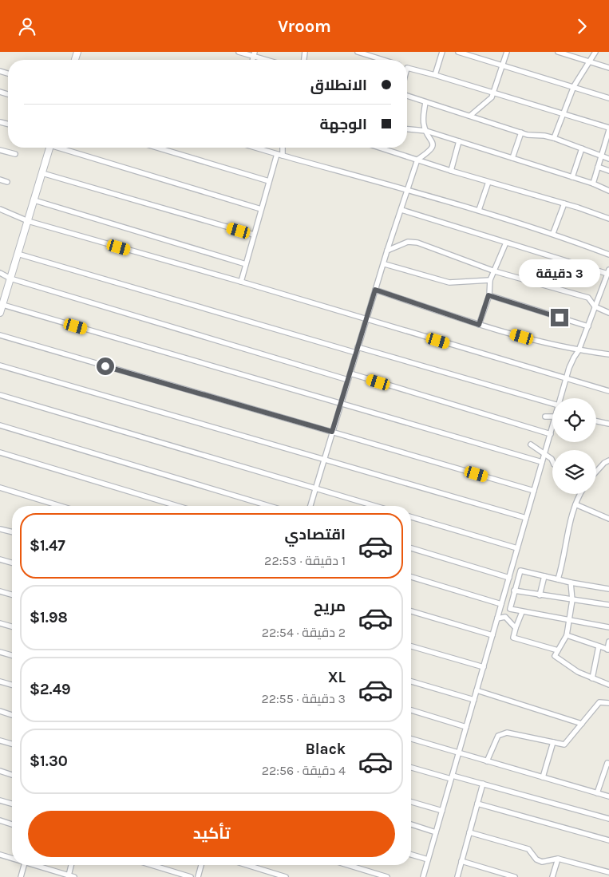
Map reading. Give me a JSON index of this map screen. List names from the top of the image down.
{
  "page": {
    "header": "Vroom",
    "banner": ["الانطلاق", "الوجهة"],
    "bubble": "3 دقيقة",
    "list": [
      {
        "name": "اقتصادي",
        "note": "1 دقيقة · 22:53",
        "value": "$1.47"
      },
      {
        "name": "مريح",
        "note": "2 دقيقة · 22:54",
        "value": "$1.98"
      },
      {
        "name": "XL",
        "note": "3 دقيقة · 22:55",
        "value": "$2.49"
      },
      {
        "name": "Black",
        "note": "4 دقيقة · 22:56",
        "value": "$1.30"
      }
    ],
    "buttons": "تأكيد"
  }
}
